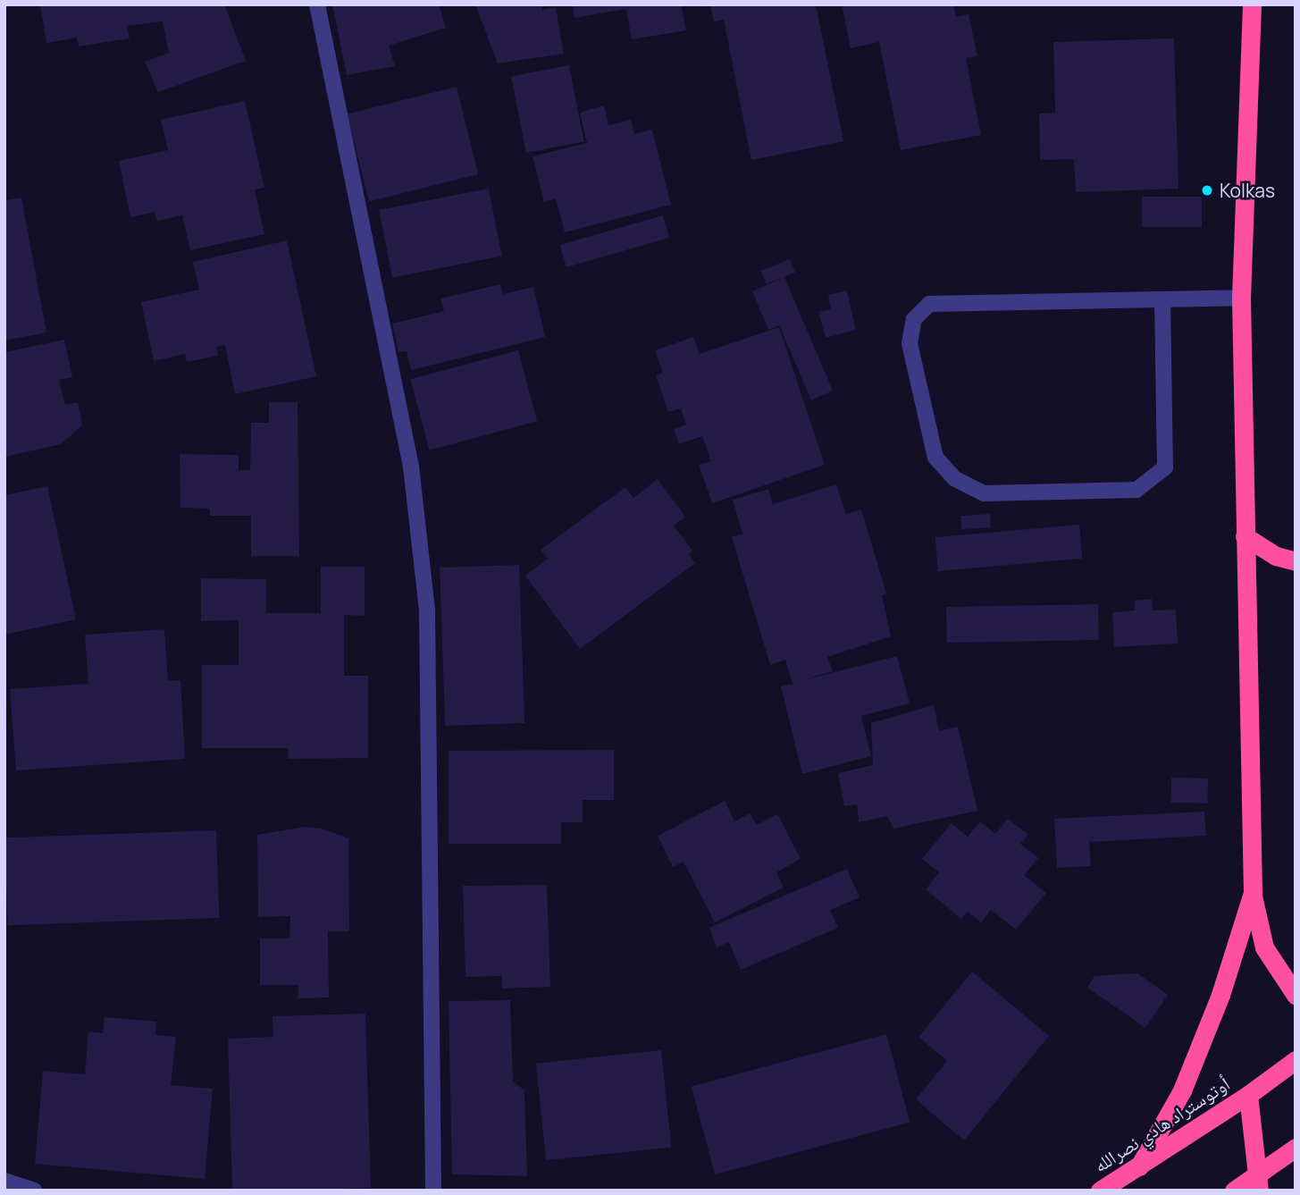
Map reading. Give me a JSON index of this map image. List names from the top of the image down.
{
  "streets": {
    "highway": ["أوتوستراد هادي نصرالله"]
  },
  "places": ["Kolkas"]
}
